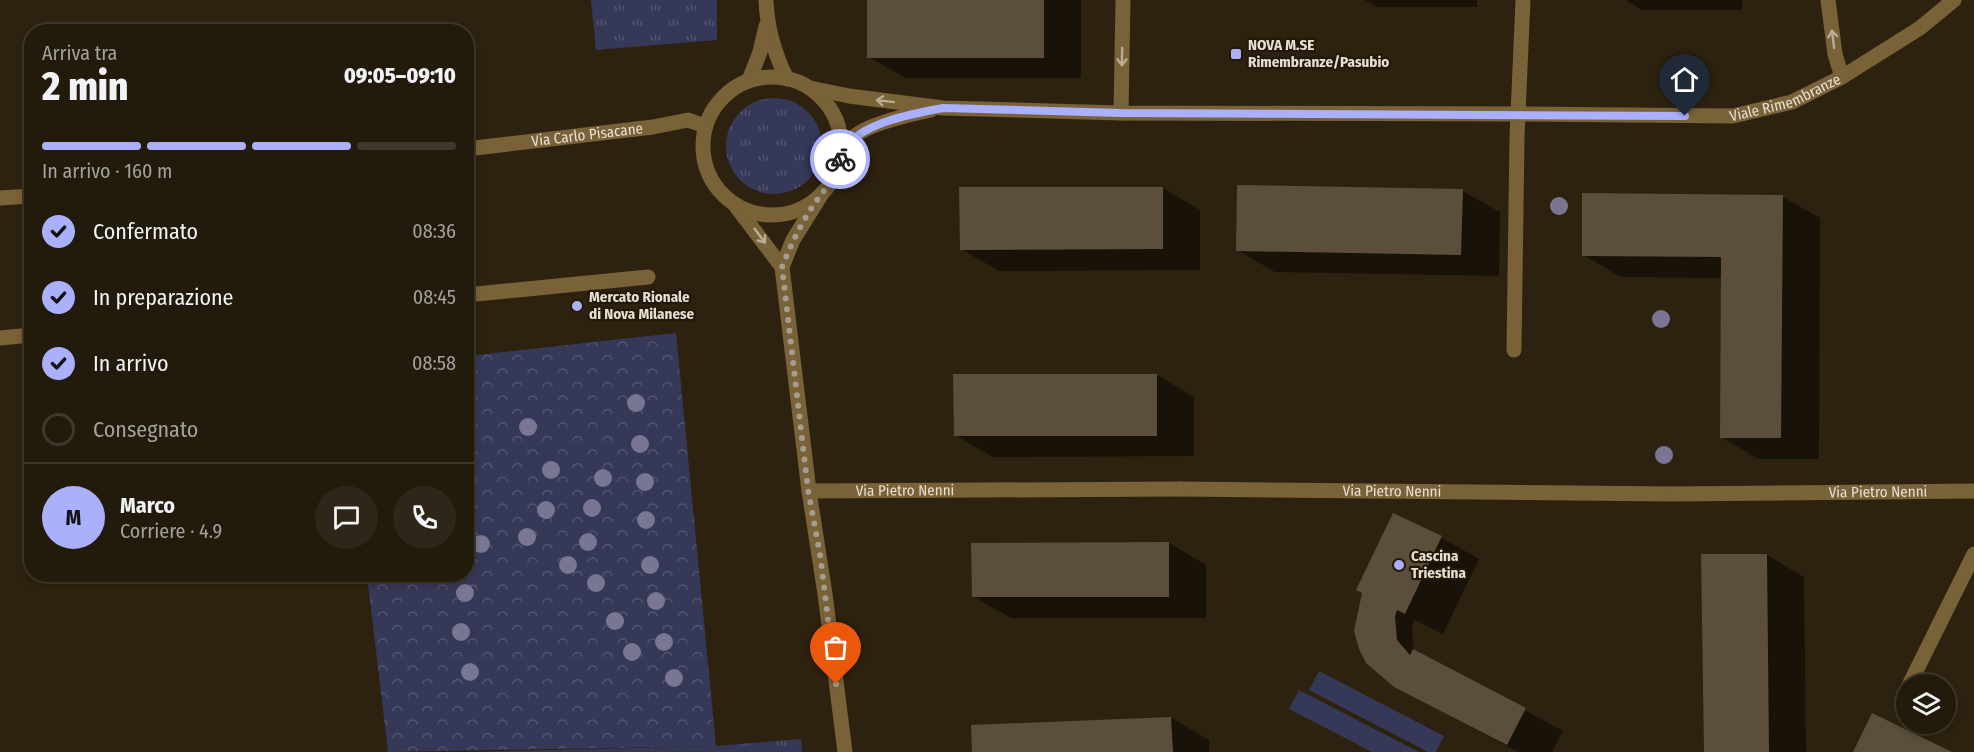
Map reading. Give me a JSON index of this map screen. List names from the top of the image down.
{
  "streets": {
    "street": ["Viale Rimembranze", "Via Carlo Pisacane", "Via Pietro Nenni"]
  },
  "crossings": [
    ["Viale Rimembranze", "Via Carlo Pisacane"]
  ],
  "places": {
    "transit": ["NOVA M.SE Rimembranze/Pasubio"],
    "other": ["Mercato Rionale di Nova Milanese", "Cascina Triestina"]
  },
  "page": {
    "heading": ["2 min", "Arriva tra", "09:05–09:10"],
    "panel": ["Marco", "Corriere · 4.9"],
    "bar": "In arrivo · 160 m",
    "list": [
      ["Confermato", "08:36"],
      ["In preparazione", "08:45"],
      ["In arrivo", "08:58"],
      "Consegnato"
    ],
    "round": "M"
  }
}
